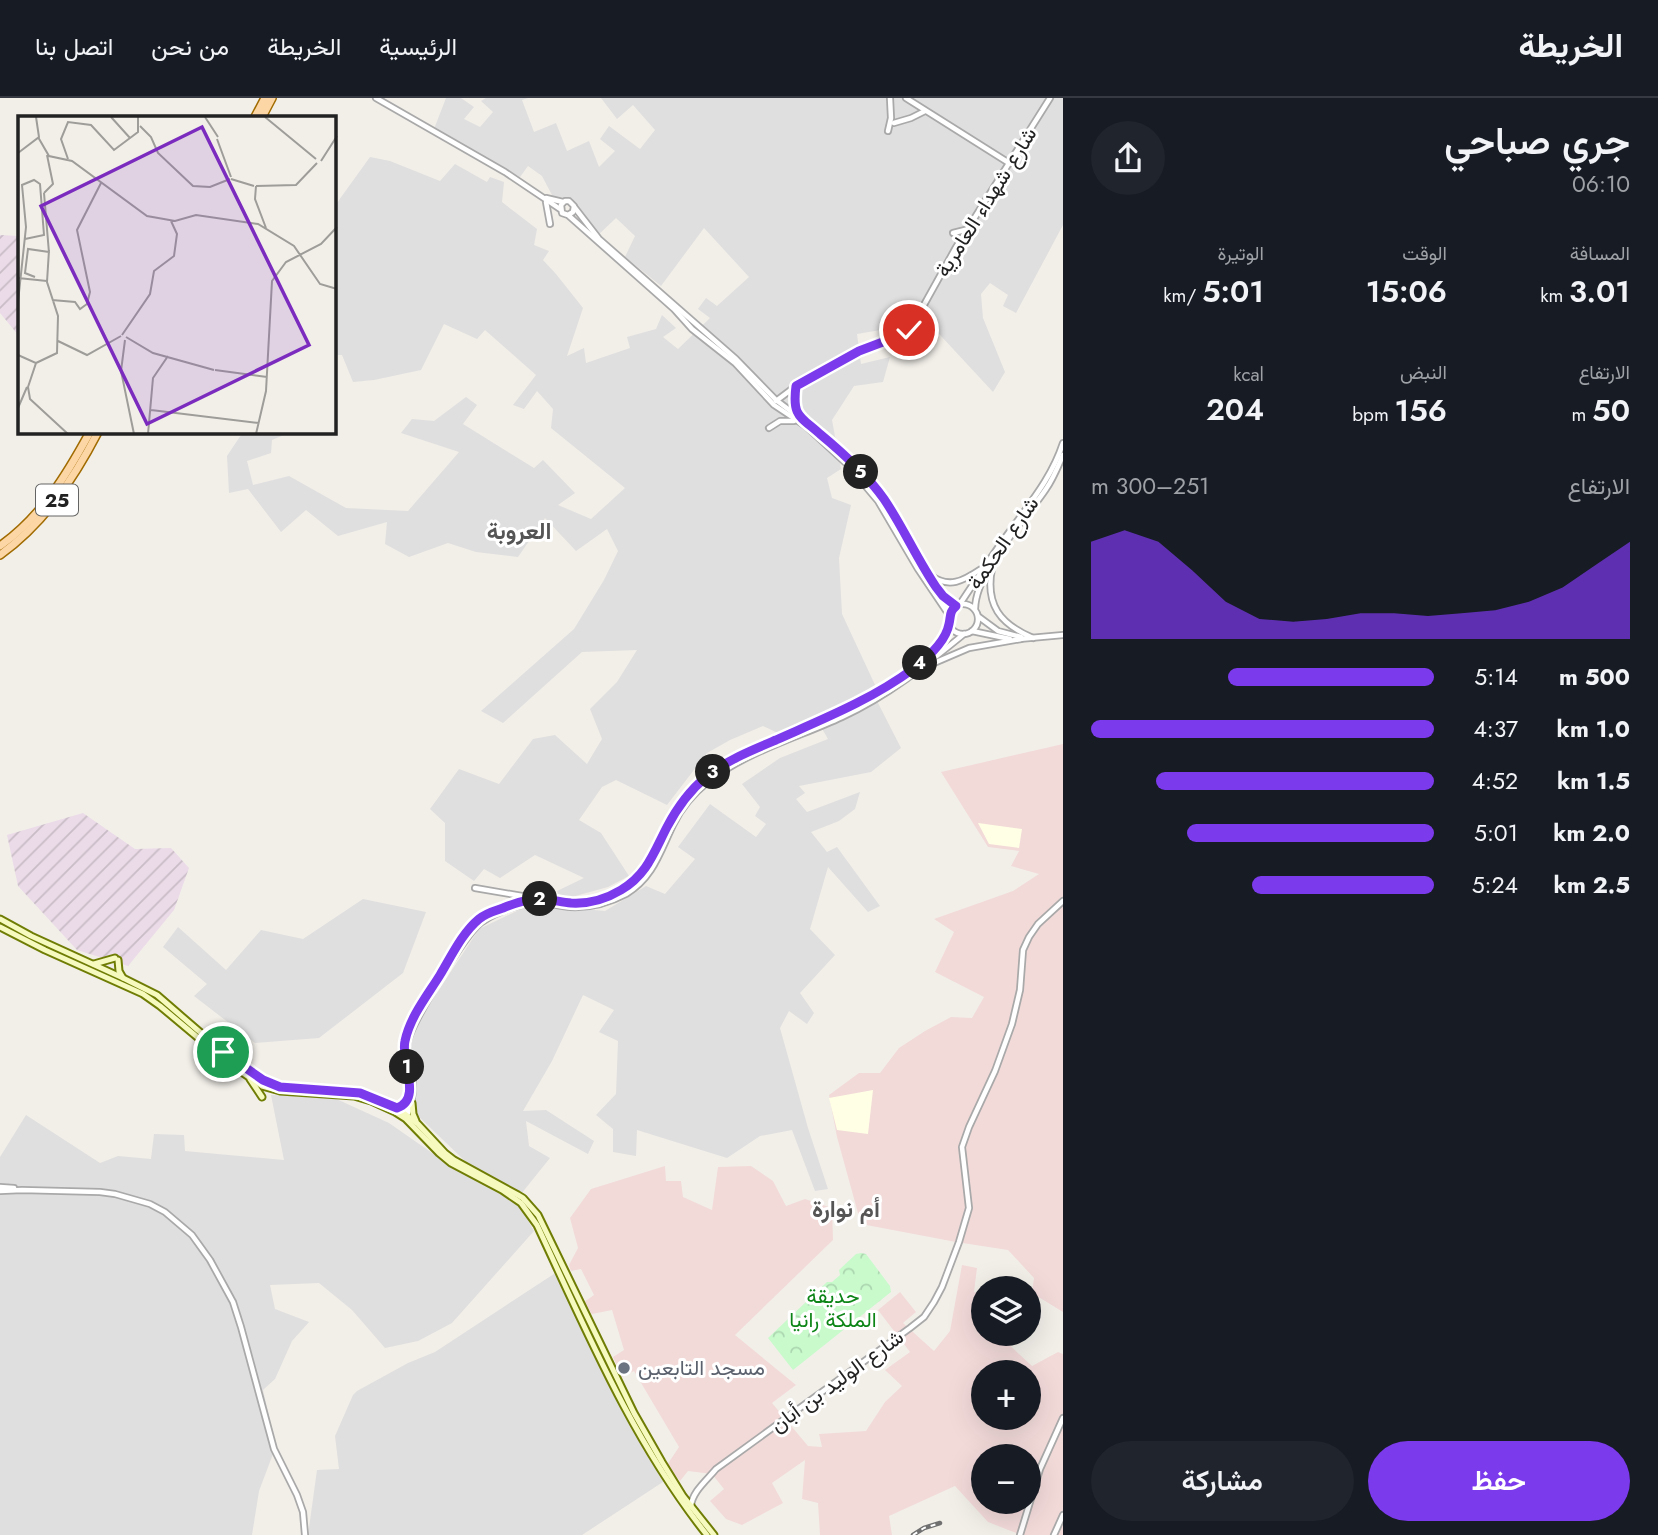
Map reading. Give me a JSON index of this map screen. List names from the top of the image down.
{
  "streets": {
    "main road": ["25"],
    "street": ["شارع شهداء العامرية", "شارع الحكمة", "شارع الوليد بن أبان"]
  },
  "districts": ["العروبة", "أم نوارة"],
  "parks": ["حديقة الملكة رانيا"],
  "places": ["مسجد التابعين"],
  "page": {
    "header": "الخريطة",
    "nav": [
      "الرئيسية",
      "الخريطة",
      "من نحن",
      "اتصل بنا"
    ],
    "heading": ["جري صباحي", "06:10"],
    "stats": [
      ["المسافة", "3.01 km"],
      ["الوقت", "15:06"],
      ["الوتيرة", "5:01 /km"],
      ["الارتفاع", "50 m"],
      ["النبض", "156 bpm"],
      ["kcal", "204"]
    ],
    "pins": [
      "5",
      "4",
      "3",
      "2",
      "1"
    ],
    "chart": ["الارتفاع", "251–300 m"],
    "list": [
      {
        "name": "500 m",
        "note": "5:14"
      },
      {
        "name": "1.0 km",
        "note": "4:37"
      },
      {
        "name": "1.5 km",
        "note": "4:52"
      },
      {
        "name": "2.0 km",
        "note": "5:01"
      },
      {
        "name": "2.5 km",
        "note": "5:24"
      }
    ],
    "map_buttons": ["+", "−"],
    "buttons": ["حفظ", "مشاركة"]
  }
}
